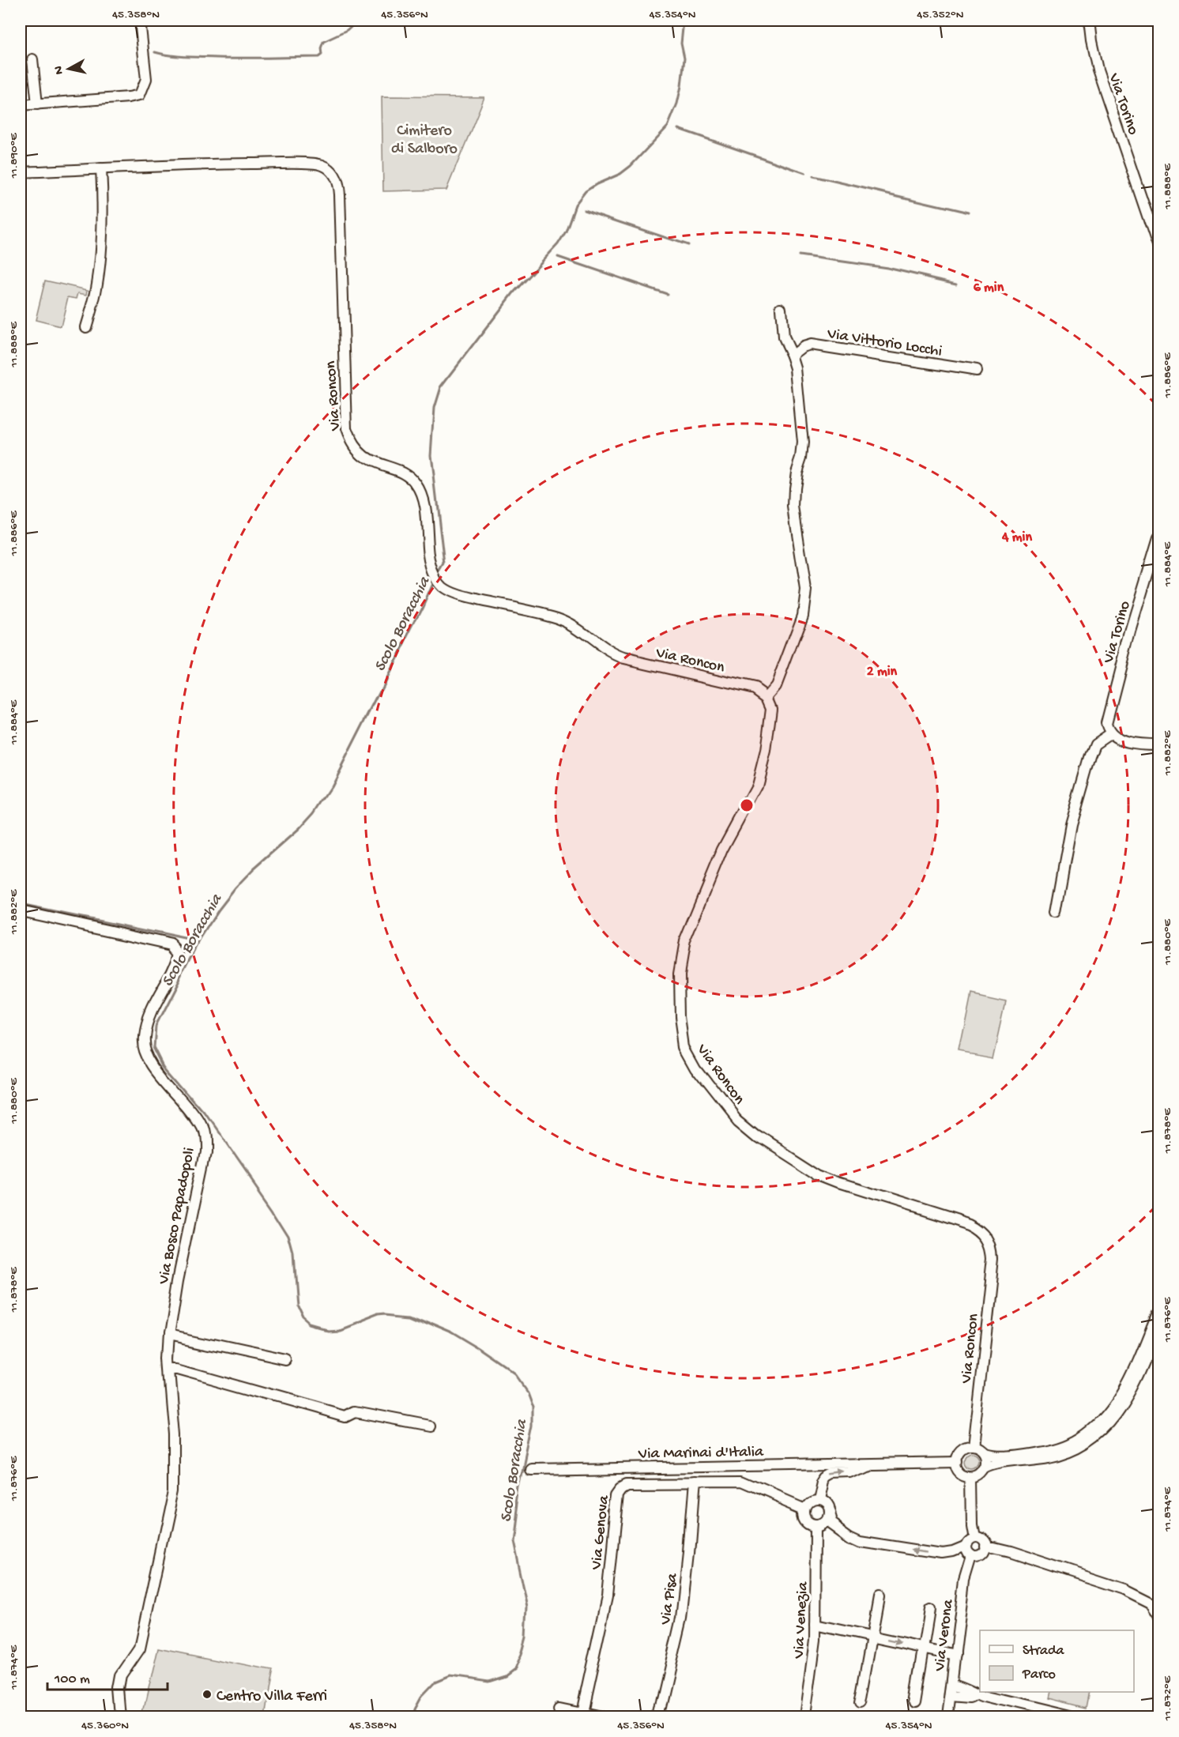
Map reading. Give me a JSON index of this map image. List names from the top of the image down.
{
  "streets": {
    "street": [
      "Via Torino",
      "Via Vittorio Locchi",
      "Via Roncon",
      "Via Bosco Papadopoli",
      "Via Marinai d'Italia",
      "Via Genova",
      "Via Pisa",
      "Via Venezia",
      "Via Verona"
    ]
  },
  "crossings": [
    ["Via Roncon", "Via Marinai d'Italia"],
    ["Via Marinai d'Italia", "Via Genova"],
    ["Via Marinai d'Italia", "Via Venezia"],
    ["Via Genova", "Via Pisa"],
    ["Via Genova", "Via Venezia"]
  ],
  "water": ["Scolo Boracchia"],
  "parks": ["Cimitero di Salboro"],
  "places": ["Centro Villa Ferri"],
  "legend": ["Strada", "Parco"],
  "scale_bar": "100 m",
  "north": "left",
  "coordinates": [
    "45.358°N",
    "45.356°N",
    "45.354°N",
    "45.352°N",
    "11.890°E",
    "11.888°E",
    "11.886°E",
    "11.884°E",
    "11.882°E",
    "11.880°E",
    "11.878°E",
    "11.876°E",
    "11.874°E",
    "11.872°E",
    "45.360°N"
  ],
  "rings": ["6 min", "4 min", "2 min"]
}
